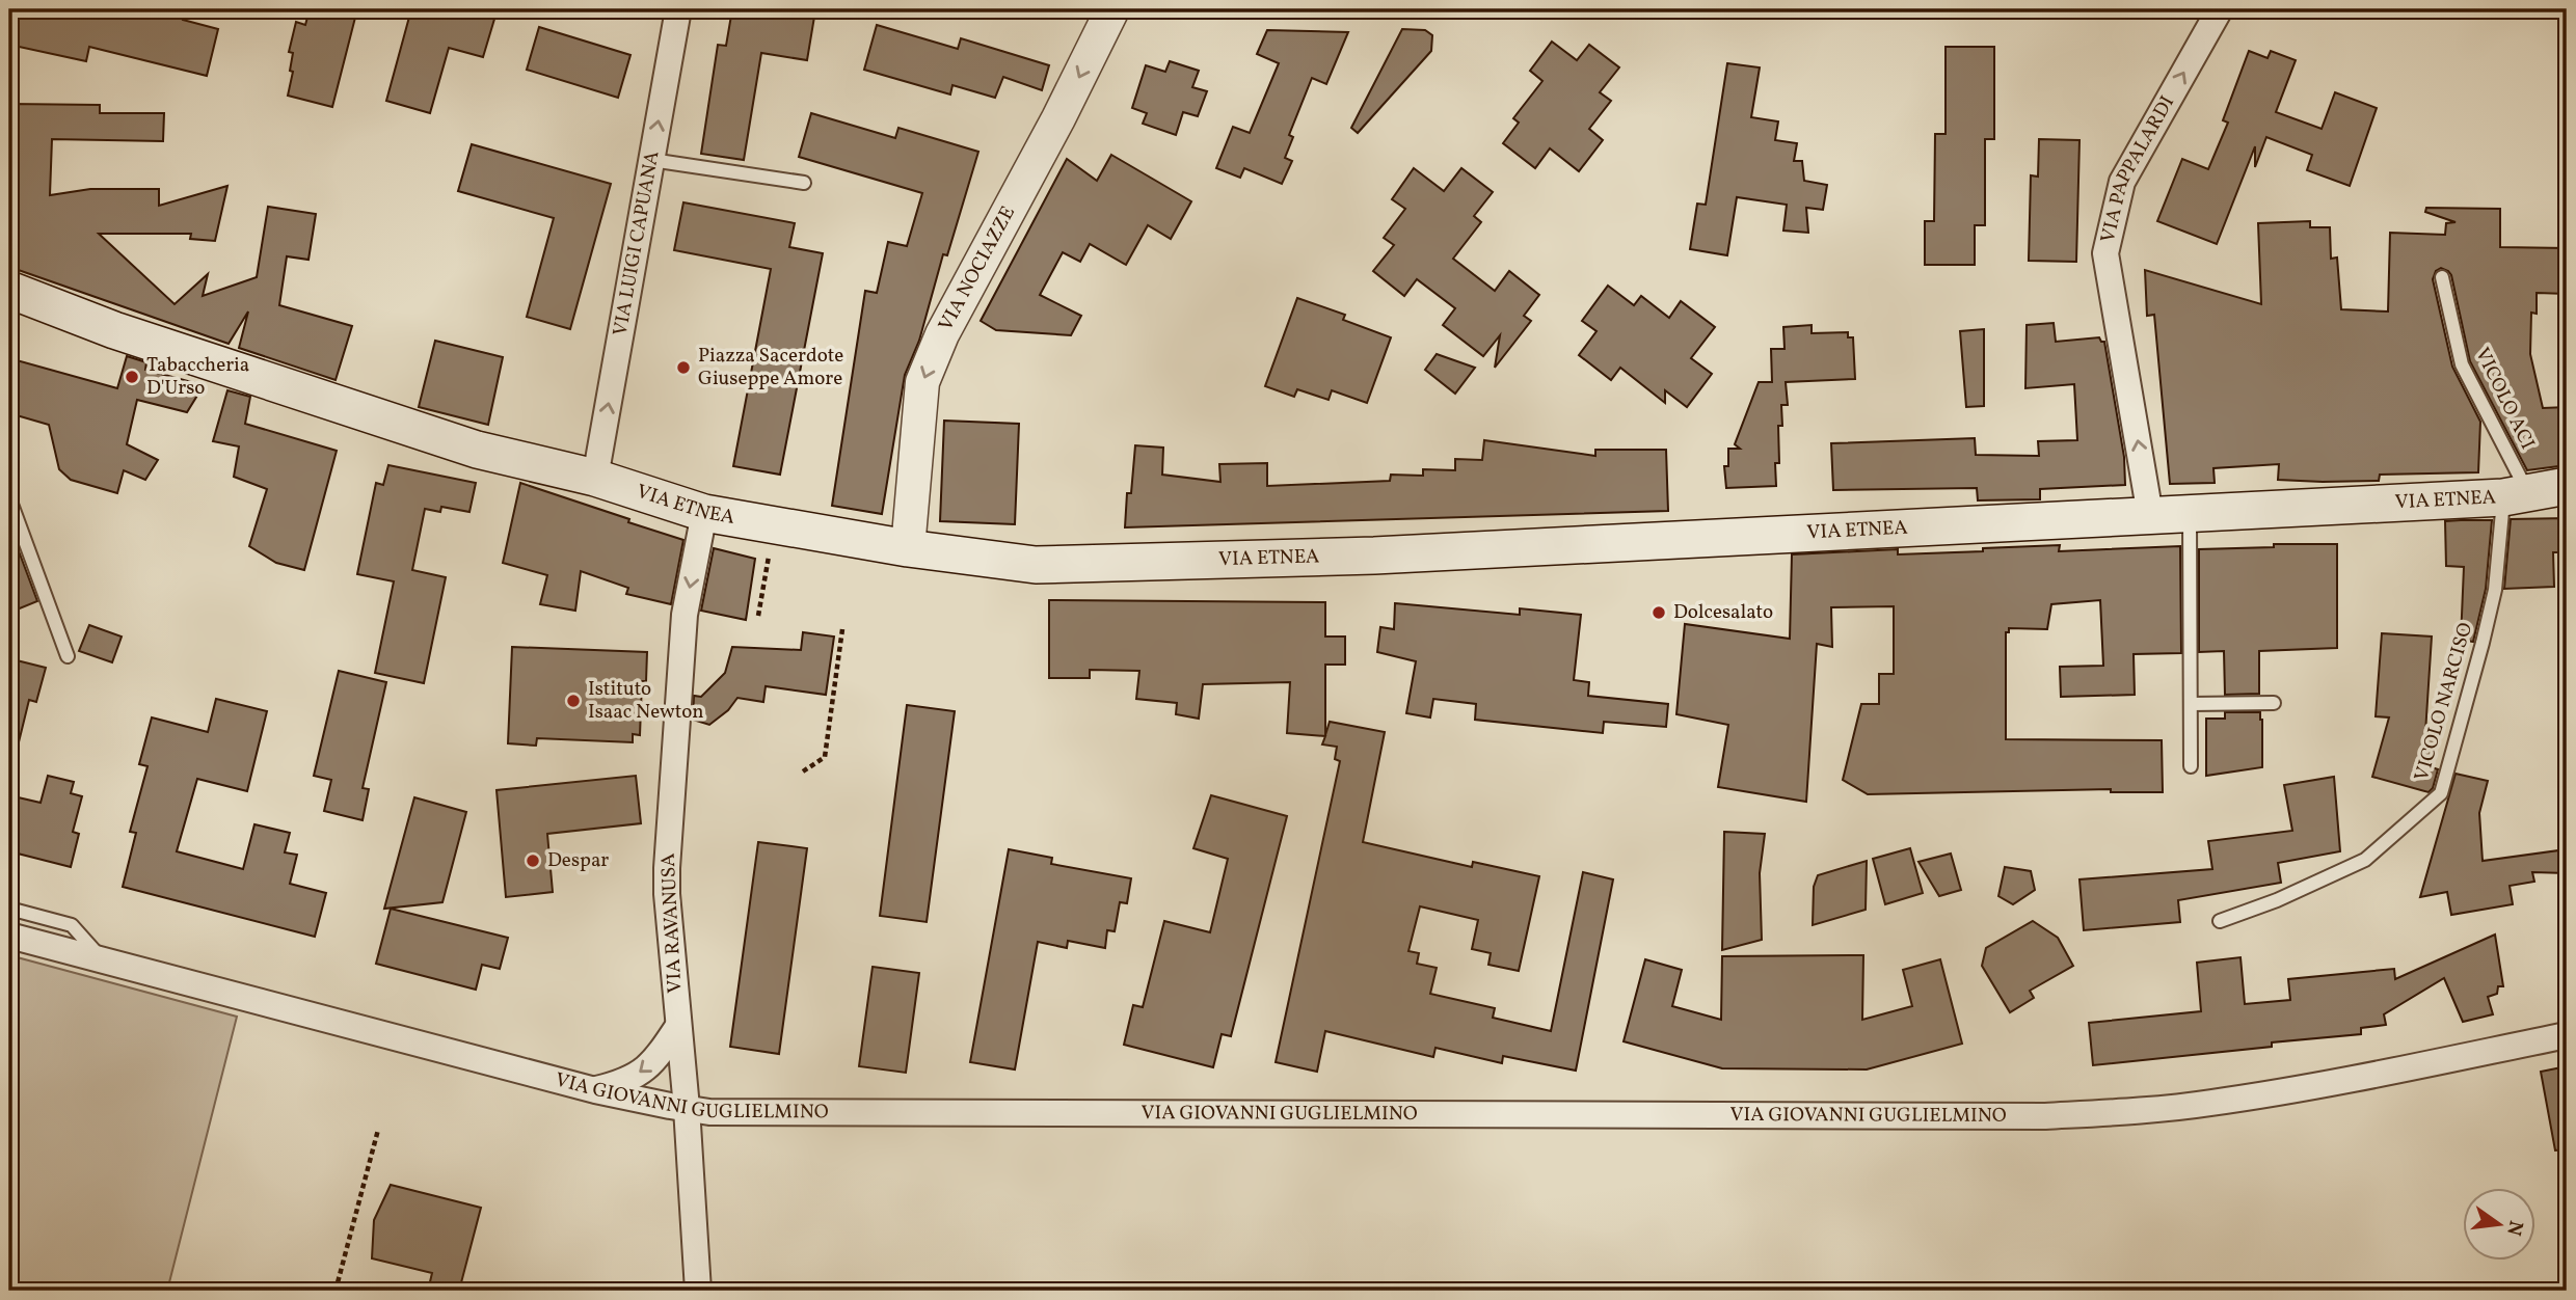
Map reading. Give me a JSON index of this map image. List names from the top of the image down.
{
  "streets": {
    "main road": ["VIA ETNEA"],
    "street": [
      "VIA PAPPALARDI",
      "VIA LUIGI CAPUANA",
      "VIA NOCIAZZE",
      "VIA RAVANUSA",
      "VIA GIOVANNI GUGLIELMINO"
    ],
    "lane": ["VICOLO ACI", "VICOLO NARCISO"]
  },
  "crossings": [
    ["VIA PAPPALARDI", "VIA ETNEA"],
    ["VIA LUIGI CAPUANA", "VIA ETNEA"],
    ["VIA NOCIAZZE", "VIA ETNEA"],
    ["VICOLO ACI", "VIA ETNEA"],
    ["VICOLO ACI", "VICOLO NARCISO"],
    ["VIA ETNEA", "VICOLO NARCISO"],
    ["VIA ETNEA", "VIA RAVANUSA"],
    ["VIA RAVANUSA", "VIA GIOVANNI GUGLIELMINO"]
  ],
  "one_way": [
    "VIA PAPPALARDI",
    "VIA LUIGI CAPUANA",
    "VIA NOCIAZZE",
    "VIA RAVANUSA"
  ],
  "places": [
    "Piazza Sacerdote Giuseppe Amore",
    "Tabaccheria D'Urso",
    "Dolcesalato",
    "Istituto Isaac Newton",
    "Despar"
  ],
  "north": "right"
}
